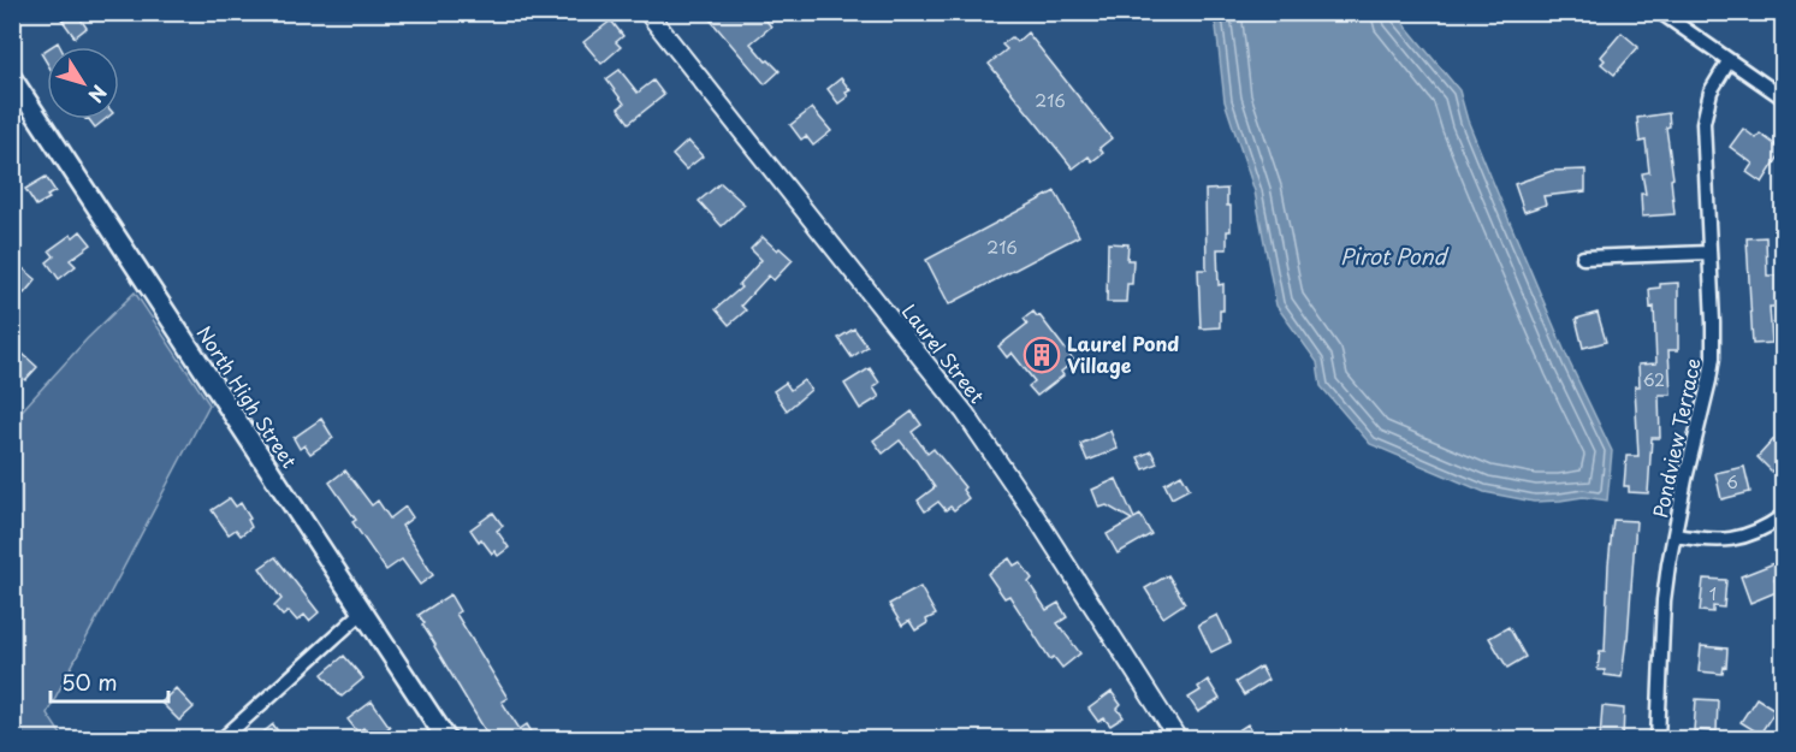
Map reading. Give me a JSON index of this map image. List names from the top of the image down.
{
  "streets": {
    "main road": ["North High Street"],
    "street": ["Laurel Street", "Pondview Terrace"]
  },
  "water": ["Pirot Pond"],
  "places": {
    "building": ["Laurel Pond Village"]
  },
  "house_numbers": [
    "216",
    "216",
    "62",
    "6",
    "1"
  ],
  "scale_bar": "50 m",
  "north": "bottom right"
}
